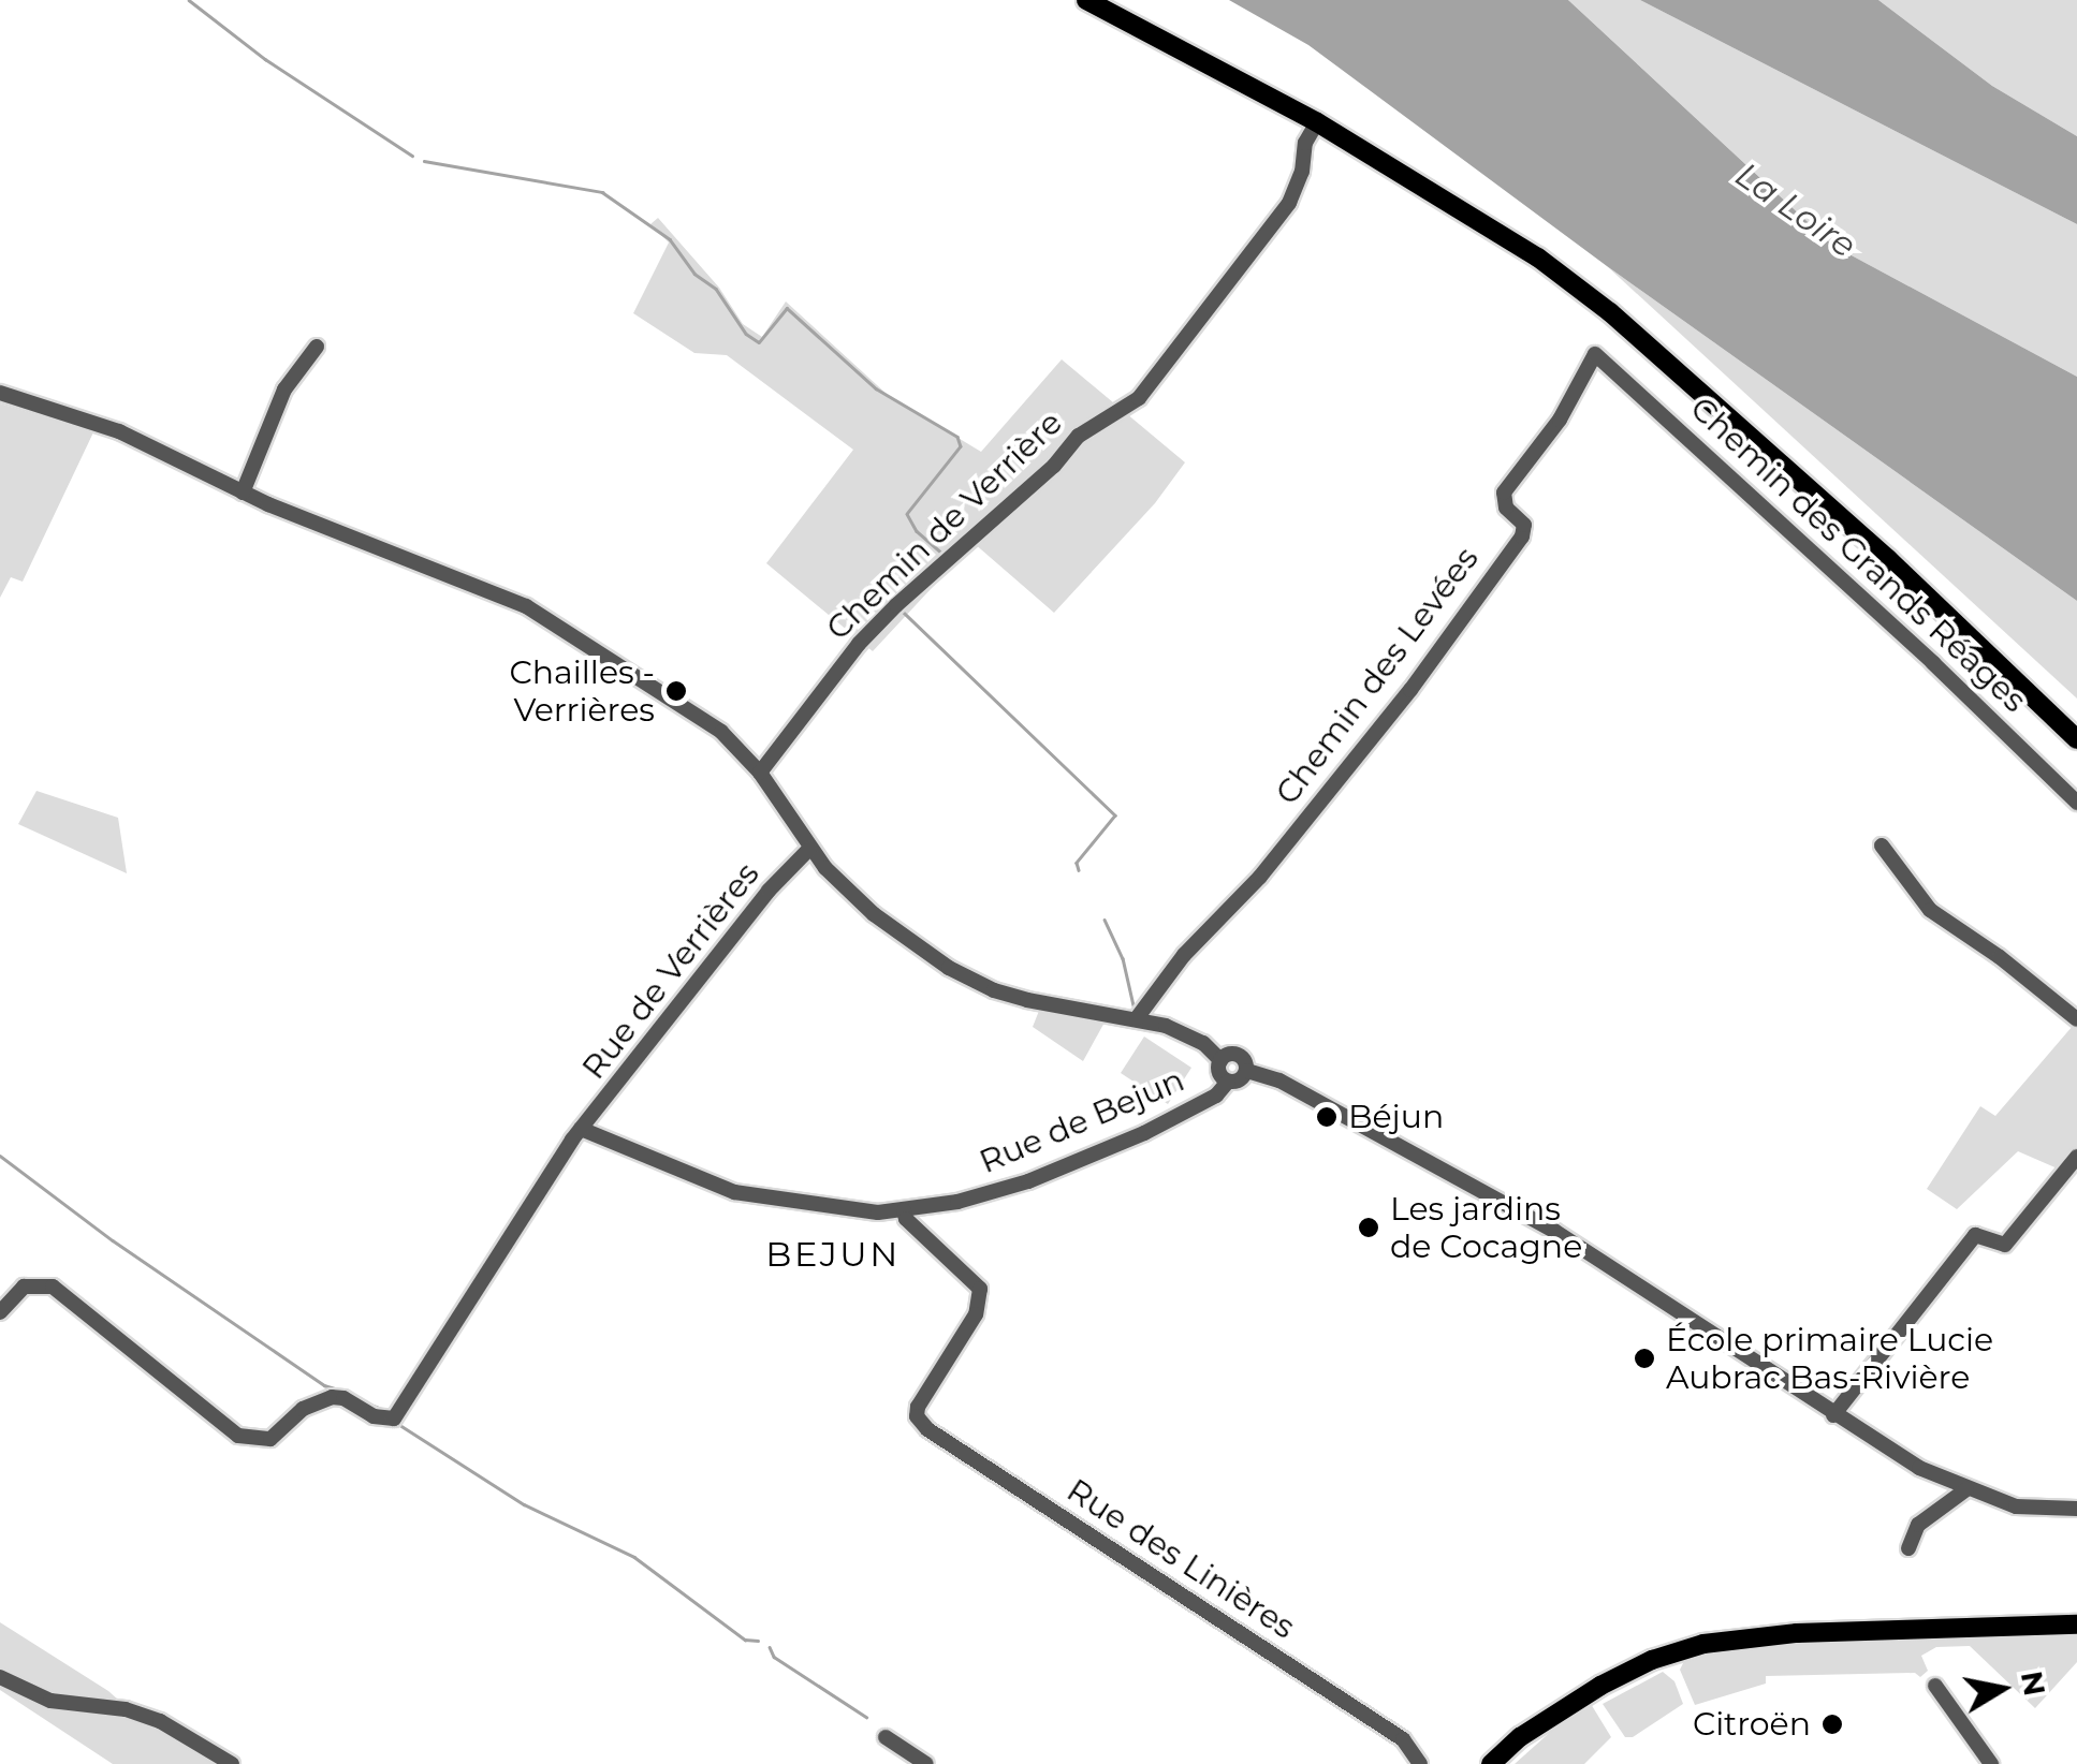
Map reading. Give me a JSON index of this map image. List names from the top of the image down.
{
  "streets": {
    "street": [
      "Chemin de Verrière",
      "Chemin des Grands Réages",
      "Chemin des Levées",
      "Rue de Verrières",
      "Rue de Bejun",
      "Rue des Linières"
    ]
  },
  "crossings": [
    ["Chemin des Grands Réages", "Chemin des Levées"],
    ["Rue de Verrières", "Rue de Bejun"],
    ["Rue de Bejun", "Rue des Linières"]
  ],
  "districts": ["BEJUN"],
  "water": ["La Loire"],
  "places": [
    "Chailles - Verrières",
    "Béjun",
    "Les jardins de Cocagne",
    "École primaire Lucie Aubrac Bas-Rivière",
    "Citroën"
  ],
  "north": "right"
}
